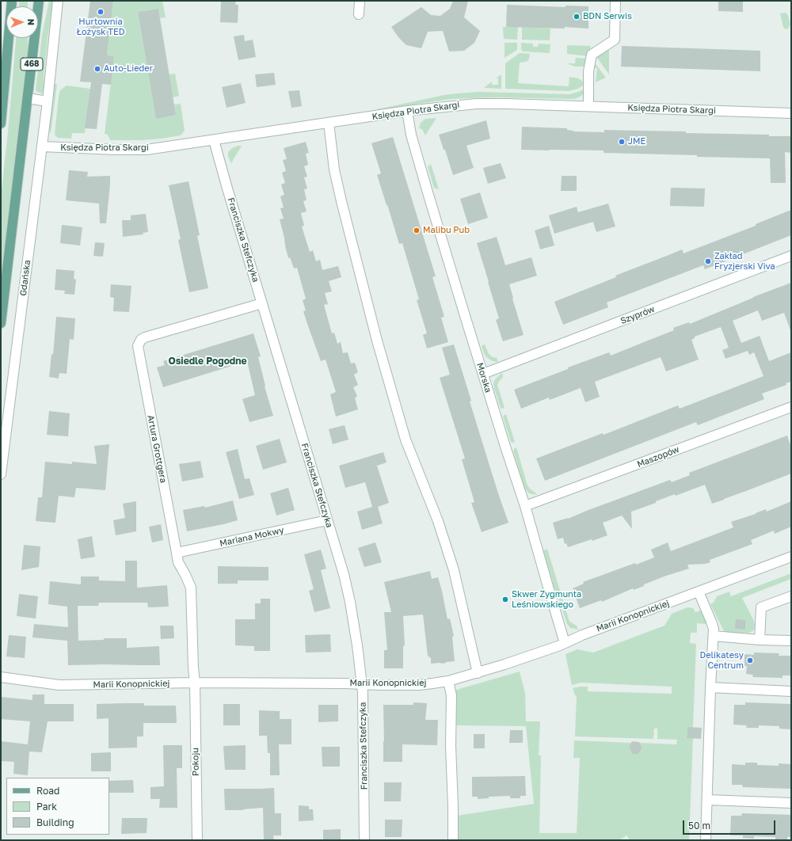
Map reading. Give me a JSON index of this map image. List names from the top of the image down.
{
  "streets": {
    "main road": ["468"],
    "street": [
      "Księdza Piotra Skargi",
      "Franciszka Stefczyka",
      "Gdańska",
      "Szyprów",
      "Morska",
      "Artura Grottgera",
      "Maszopów",
      "Mariana Mokwy",
      "Marii Konopnickiej",
      "Pokoju"
    ]
  },
  "crossings": [
    ["Księdza Piotra Skargi", "Franciszka Stefczyka"],
    ["Księdza Piotra Skargi", "Gdańska"],
    ["Księdza Piotra Skargi", "Morska"],
    ["Franciszka Stefczyka", "Artura Grottgera"],
    ["Franciszka Stefczyka", "Mariana Mokwy"],
    ["Franciszka Stefczyka", "Marii Konopnickiej"],
    ["Szyprów", "Morska"],
    ["Morska", "Maszopów"],
    ["Morska", "Marii Konopnickiej"],
    ["Artura Grottgera", "Mariana Mokwy"],
    ["Artura Grottgera", "Marii Konopnickiej"],
    ["Artura Grottgera", "Pokoju"],
    ["Marii Konopnickiej", "Pokoju"]
  ],
  "districts": ["Osiedle Pogodne"],
  "places": [
    "Hurtownia Łożysk TED",
    "BDN Serwis",
    "Auto-Lieder",
    "JME",
    "Malibu Pub",
    "Zakład Fryzjerski Viva",
    "Skwer Zygmunta Leśniowskiego",
    "Delikatesy Centrum"
  ],
  "legend": ["Road", "Park", "Building"],
  "scale_bar": "50 m",
  "north": "right"
}
